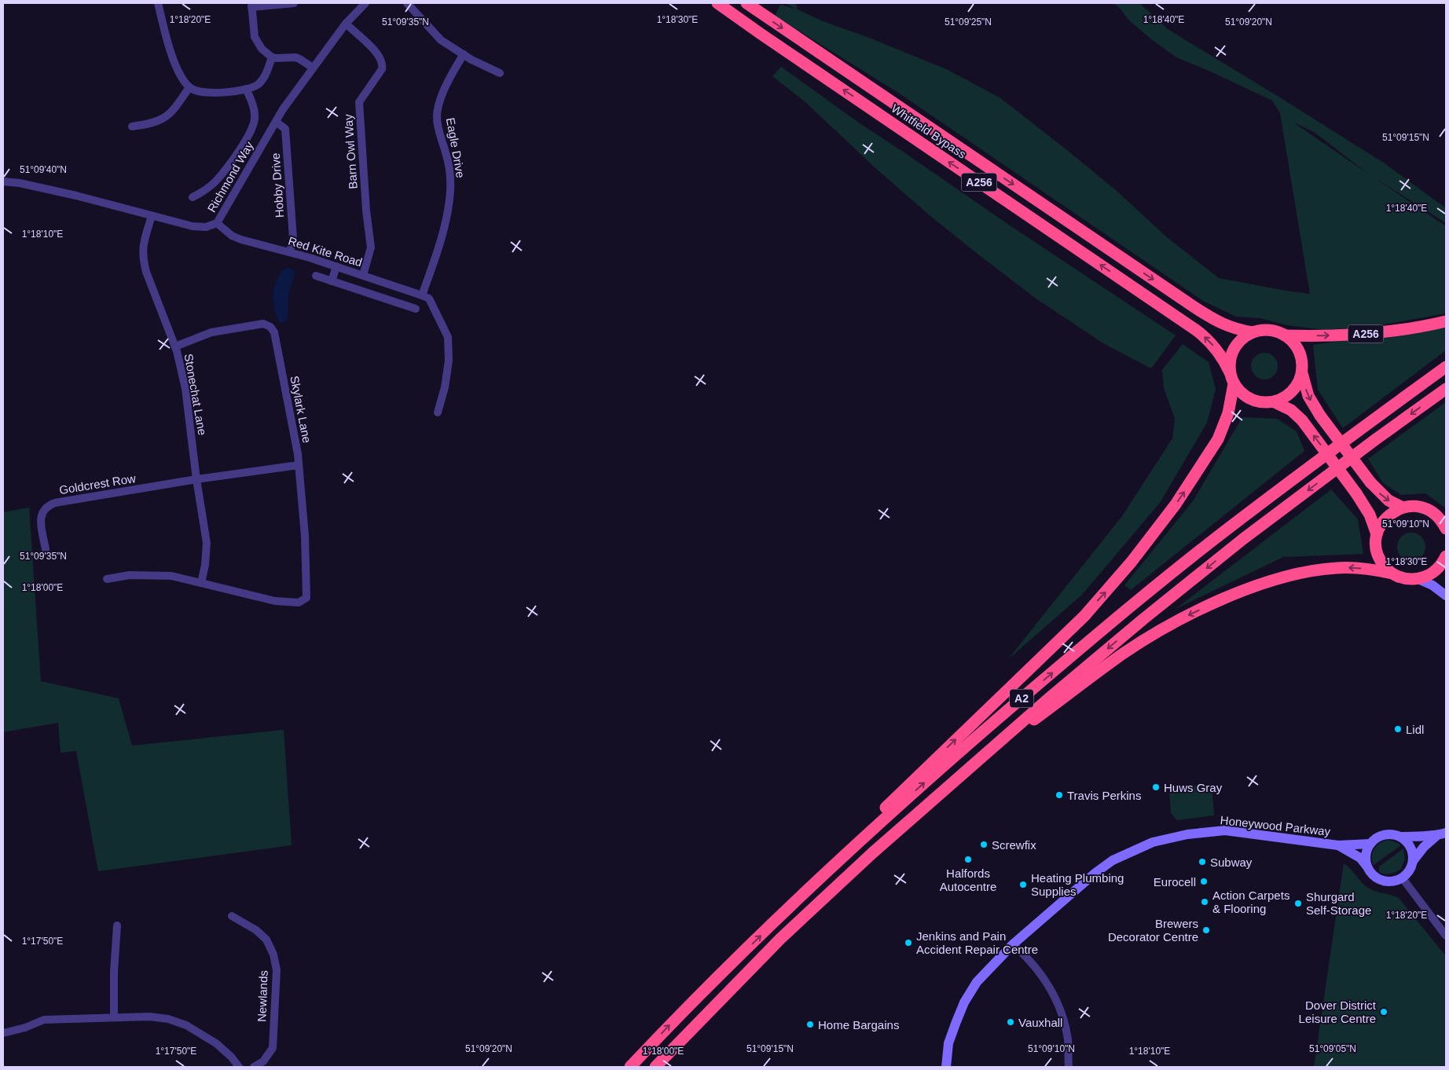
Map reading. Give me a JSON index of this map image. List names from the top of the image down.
{
  "streets": {
    "highway": ["Whitfield Bypass", "A256", "A2"],
    "street": [
      "Eagle Drive",
      "Barn Owl Way",
      "Richmond Way",
      "Hobby Drive",
      "Red Kite Road",
      "Stonechat Lane",
      "Skylark Lane",
      "Goldcrest Row",
      "Honeywood Parkway",
      "Newlands"
    ]
  },
  "crossings": [
    ["Whitfield Bypass", "A256"],
    ["Eagle Drive", "Red Kite Road"],
    ["Barn Owl Way", "Richmond Way"],
    ["Barn Owl Way", "Red Kite Road"],
    ["Richmond Way", "Hobby Drive"],
    ["Richmond Way", "Red Kite Road"],
    ["Richmond Way", "Stonechat Lane"],
    ["Hobby Drive", "Red Kite Road"],
    ["Stonechat Lane", "Skylark Lane"],
    ["Stonechat Lane", "Goldcrest Row"],
    ["Skylark Lane", "Goldcrest Row"]
  ],
  "places": [
    "Lidl",
    "Huws Gray",
    "Travis Perkins",
    "Screwfix",
    "Halfords Autocentre",
    "Subway",
    "Eurocell",
    "Heating Plumbing Supplies",
    "Action Carpets & Flooring",
    "Shurgard Self-Storage",
    "Brewers Decorator Centre",
    "Jenkins and Pain Accident Repair Centre",
    "Dover District Leisure Centre",
    "Vauxhall",
    "Home Bargains"
  ],
  "coordinates": [
    "1°18'20\"E",
    "1°18'30\"E",
    "1°18'40\"E",
    "51°09'35\"N",
    "51°09'25\"N",
    "51°09'20\"N",
    "51°09'15\"N",
    "51°09'40\"N",
    "1°18'10\"E",
    "51°09'10\"N",
    "1°18'00\"E",
    "1°17'50\"E",
    "51°09'05\"N"
  ]
}
